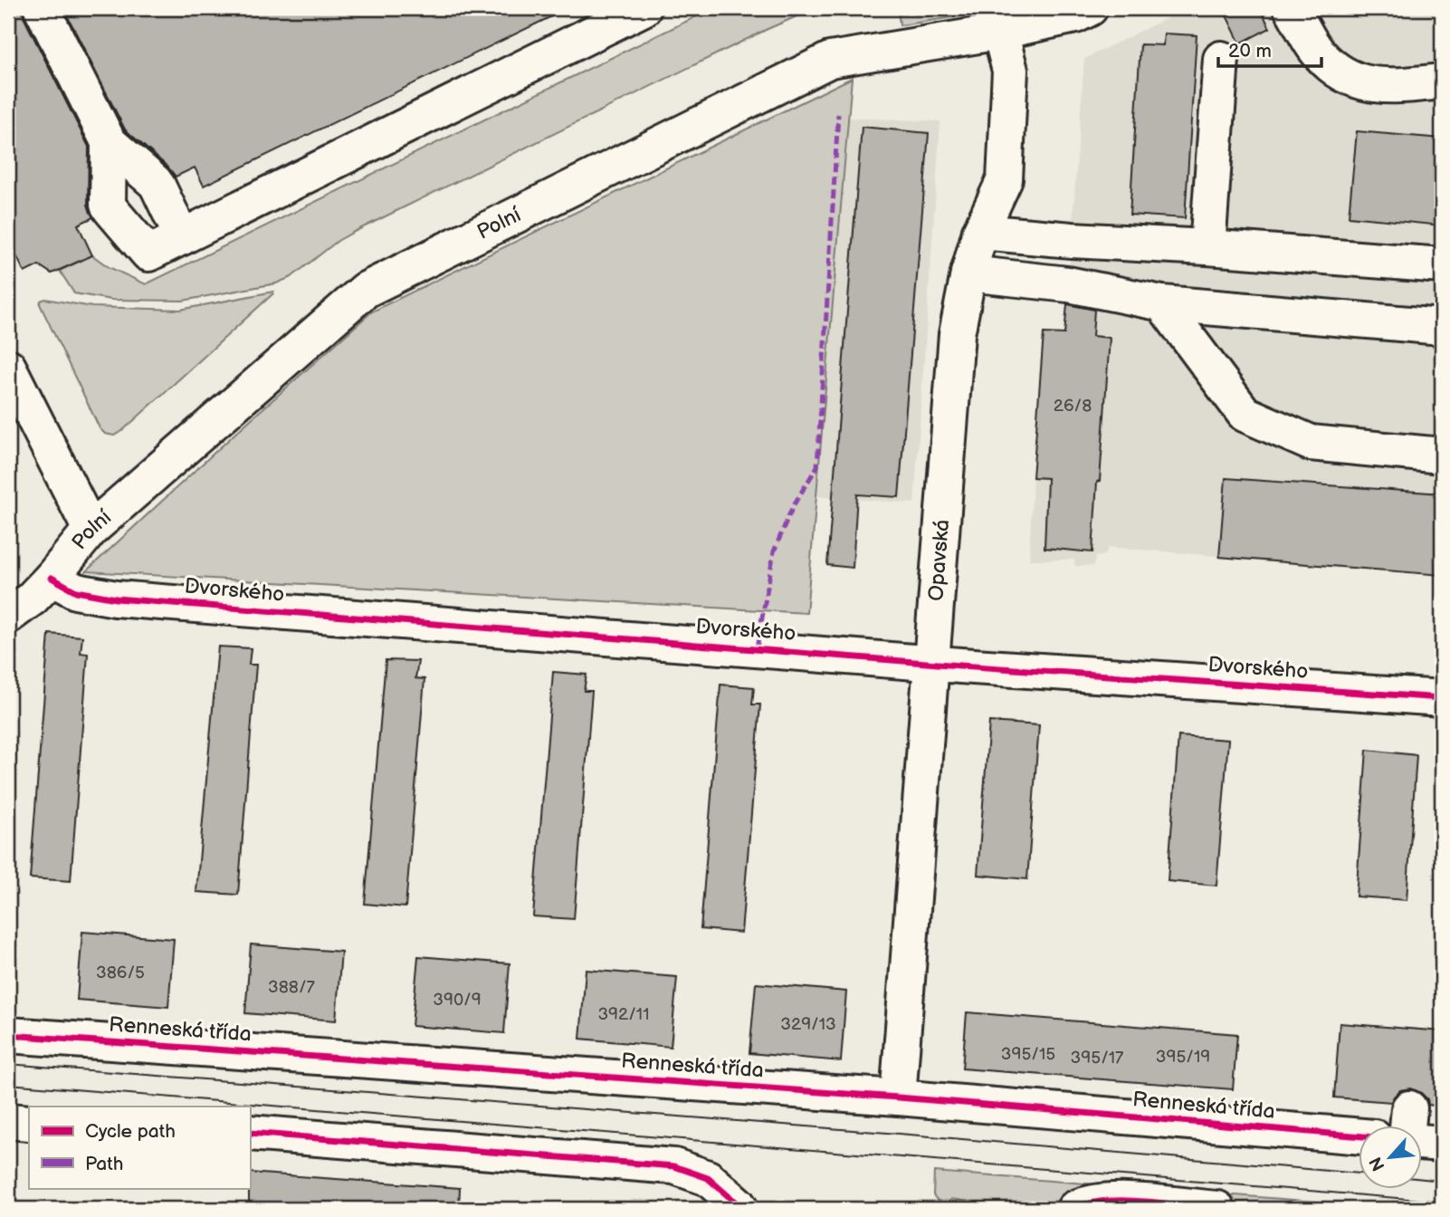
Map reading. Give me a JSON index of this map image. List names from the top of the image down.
{
  "streets": {
    "street": [
      "Polní",
      "Opavská",
      "Dvorského",
      "Renneská třída"
    ]
  },
  "crossings": [
    ["Polní", "Opavská"],
    ["Polní", "Dvorského"],
    ["Opavská", "Dvorského"],
    ["Opavská", "Renneská třída"]
  ],
  "house_numbers": [
    "26/8",
    "386/5",
    "388/7",
    "390/9",
    "392/11",
    "329/13",
    "395/15",
    "395/19",
    "395/17"
  ],
  "legend": ["Cycle path", "Path"],
  "scale_bar": "20 m",
  "north": "bottom left"
}
